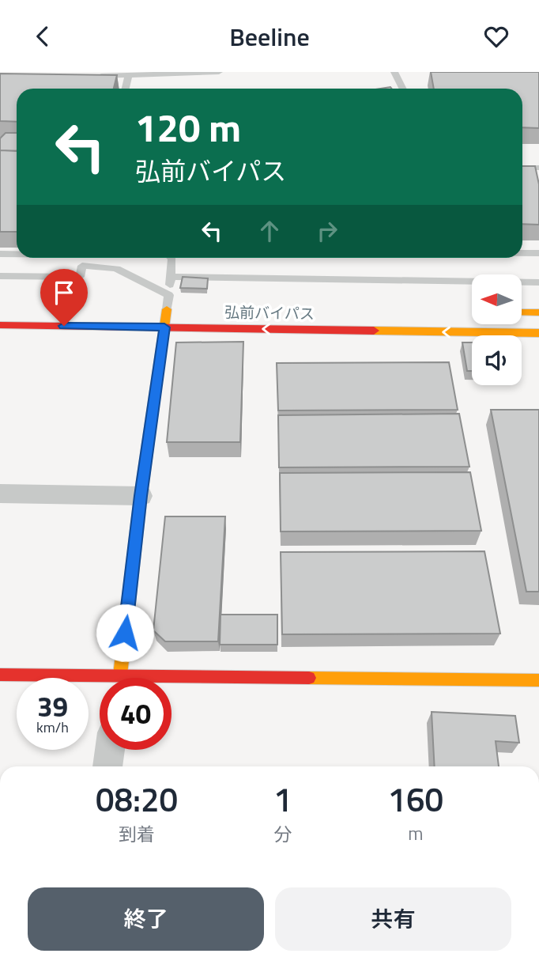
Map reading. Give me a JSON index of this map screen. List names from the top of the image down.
{
  "streets": {
    "main road": ["弘前バイパス"]
  },
  "one_way": ["弘前バイパス"],
  "north": "left",
  "page": {
    "header": "Beeline",
    "turn": ["120 m", "弘前バイパス"],
    "speed": "39 km/h",
    "limit": "40",
    "eta": [
      "08:20",
      "到着",
      "1",
      "分",
      "160",
      "m"
    ],
    "buttons": ["終了", "共有"]
  }
}
